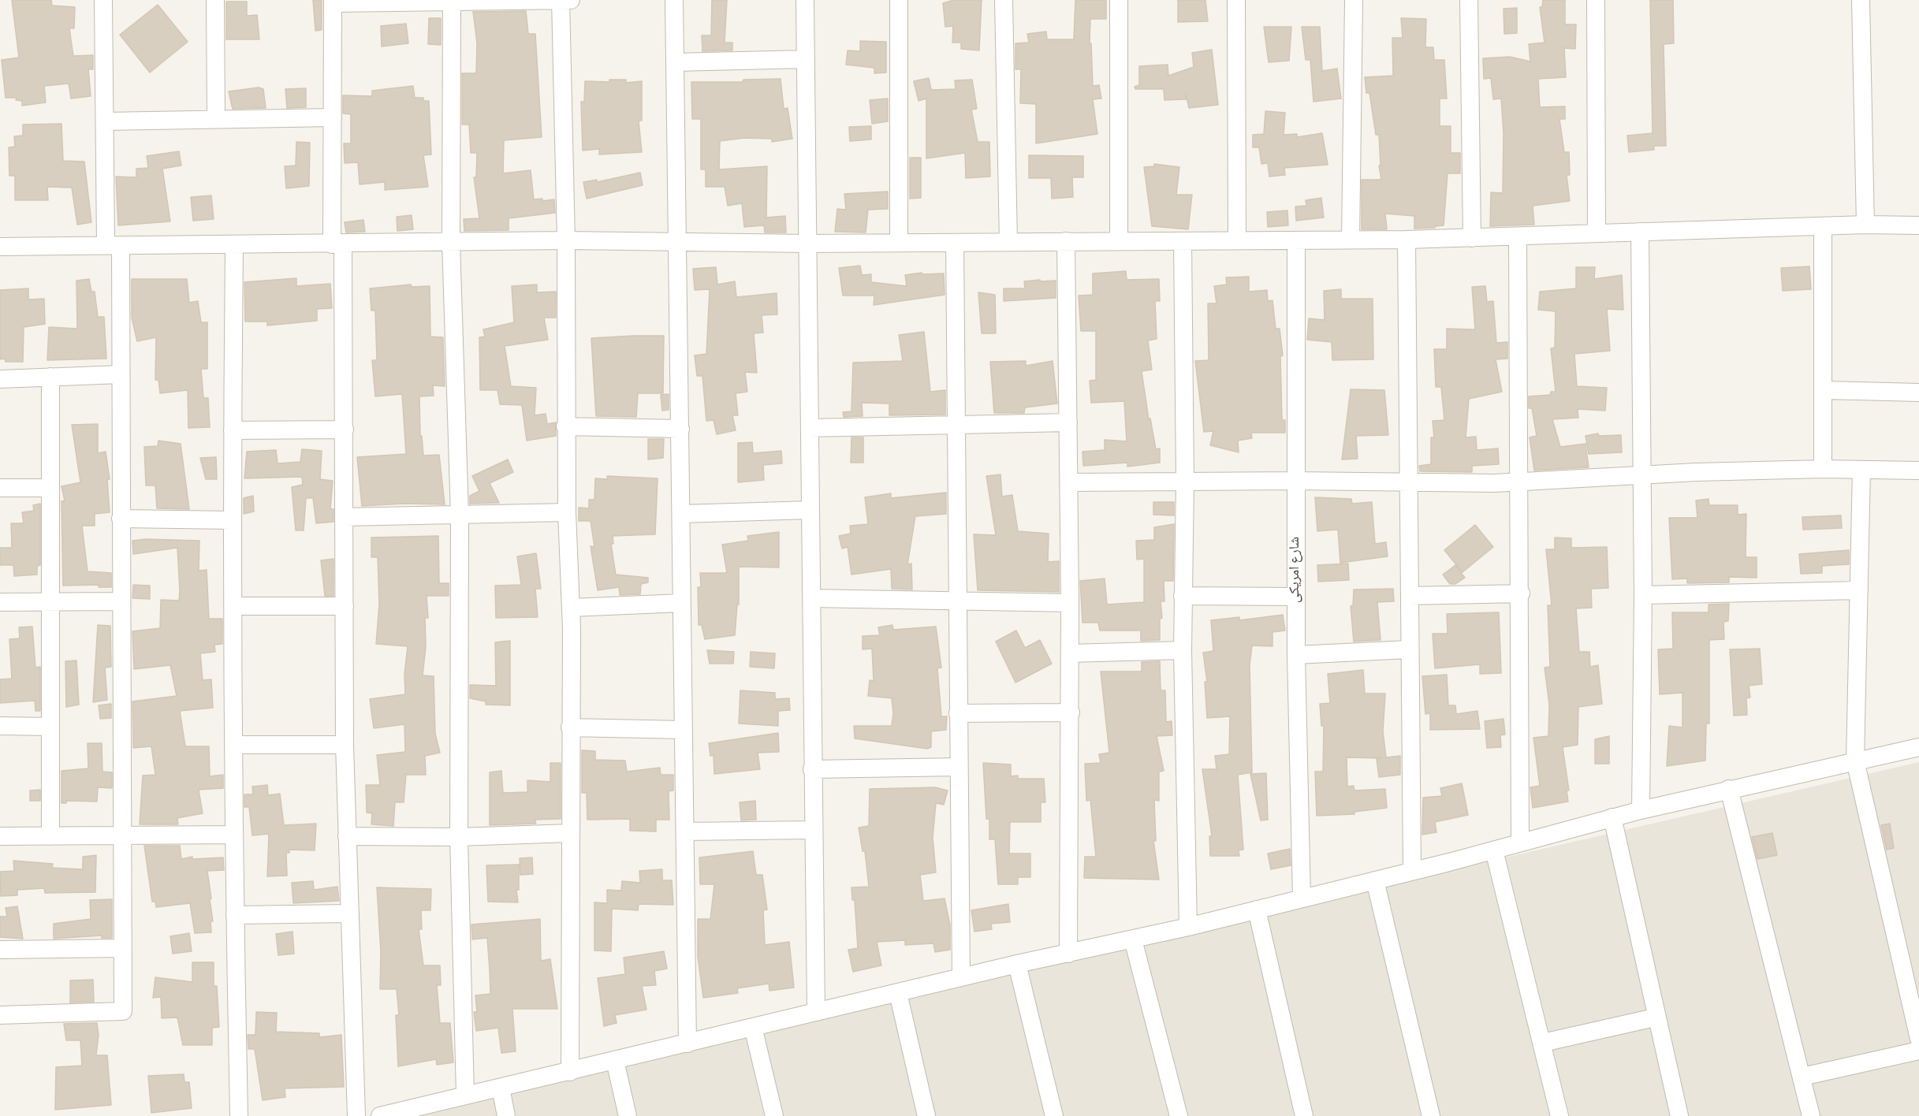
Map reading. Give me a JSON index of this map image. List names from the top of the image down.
{
  "streets": {
    "street": ["شارع امريكى"]
  }
}
